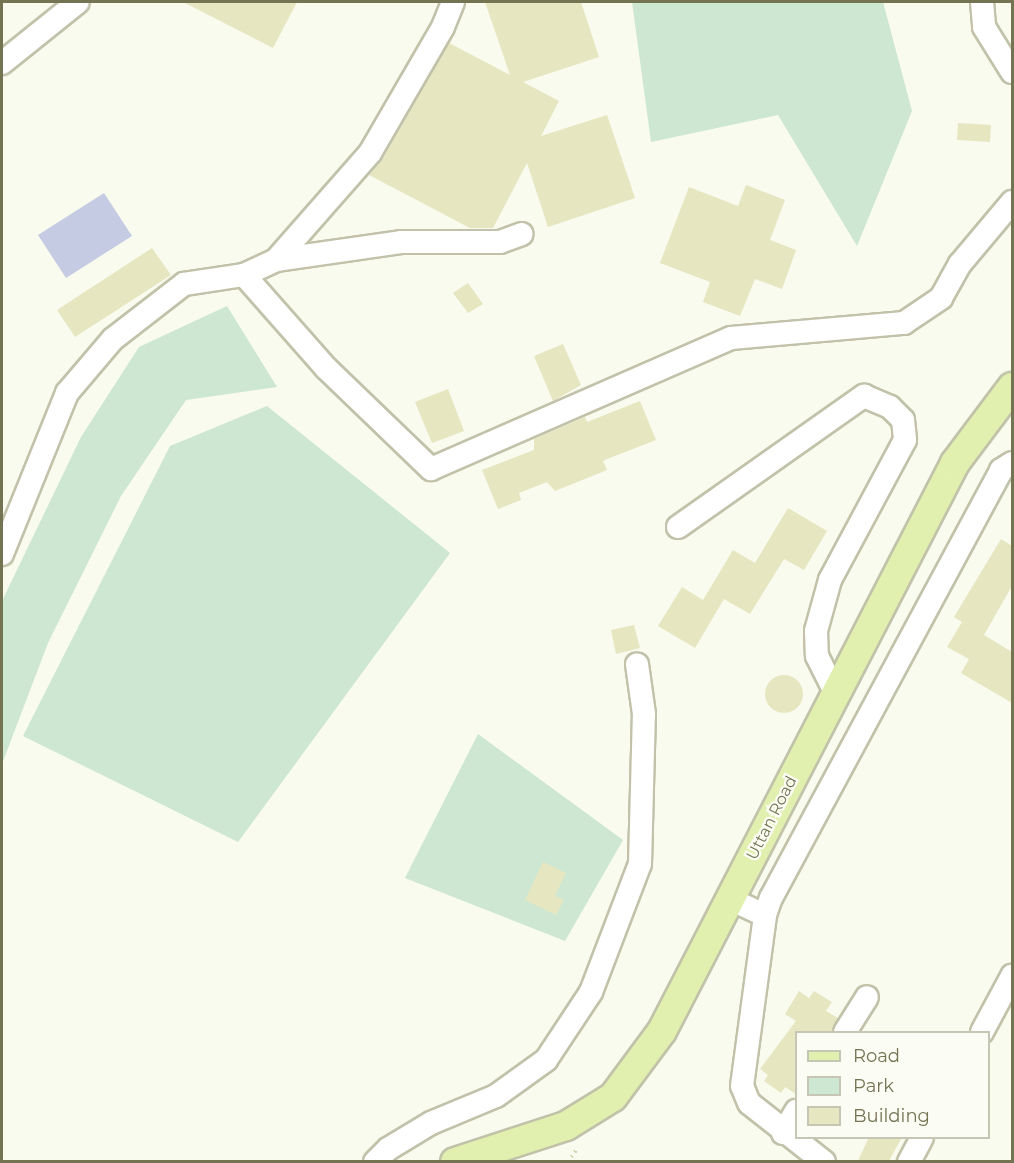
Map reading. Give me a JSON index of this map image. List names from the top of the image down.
{
  "streets": {
    "main road": ["Uttan Road"]
  },
  "legend": ["Road", "Park", "Building"]
}
